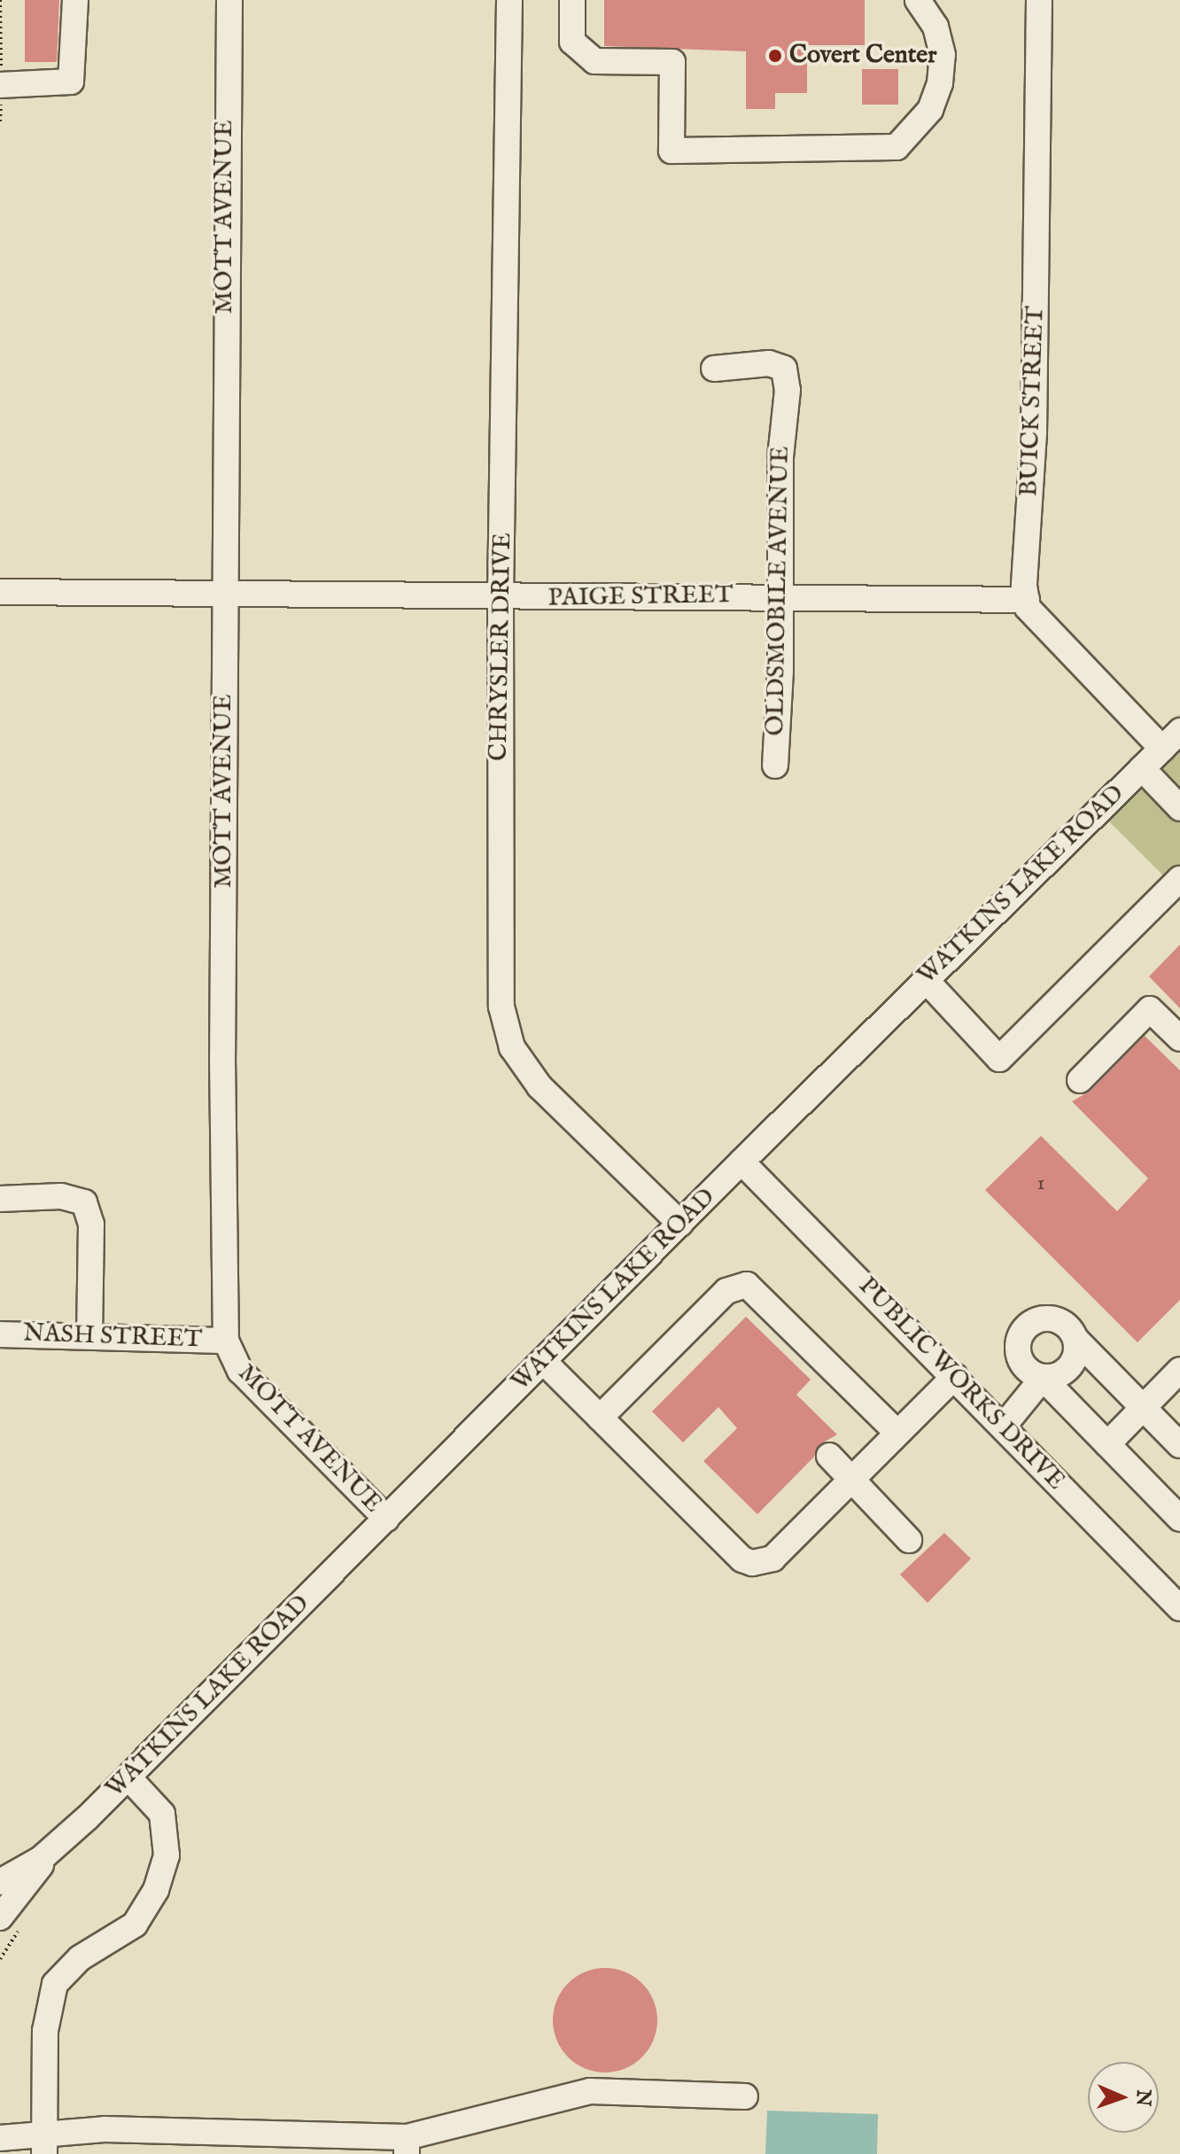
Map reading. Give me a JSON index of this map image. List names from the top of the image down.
{
  "streets": {
    "street": [
      "MOTT AVENUE",
      "BUICK STREET",
      "OLDSMOBILE AVENUE",
      "PAIGE STREET",
      "CHRYSLER DRIVE",
      "WATKINS LAKE ROAD",
      "NASH STREET",
      "PUBLIC WORKS DRIVE"
    ]
  },
  "crossings": [
    ["MOTT AVENUE", "PAIGE STREET"],
    ["MOTT AVENUE", "WATKINS LAKE ROAD"],
    ["MOTT AVENUE", "NASH STREET"],
    ["BUICK STREET", "PAIGE STREET"],
    ["OLDSMOBILE AVENUE", "PAIGE STREET"],
    ["PAIGE STREET", "CHRYSLER DRIVE"],
    ["CHRYSLER DRIVE", "WATKINS LAKE ROAD"],
    ["WATKINS LAKE ROAD", "PUBLIC WORKS DRIVE"]
  ],
  "places": ["Covert Center"],
  "house_numbers": ["1"],
  "north": "right"
}
